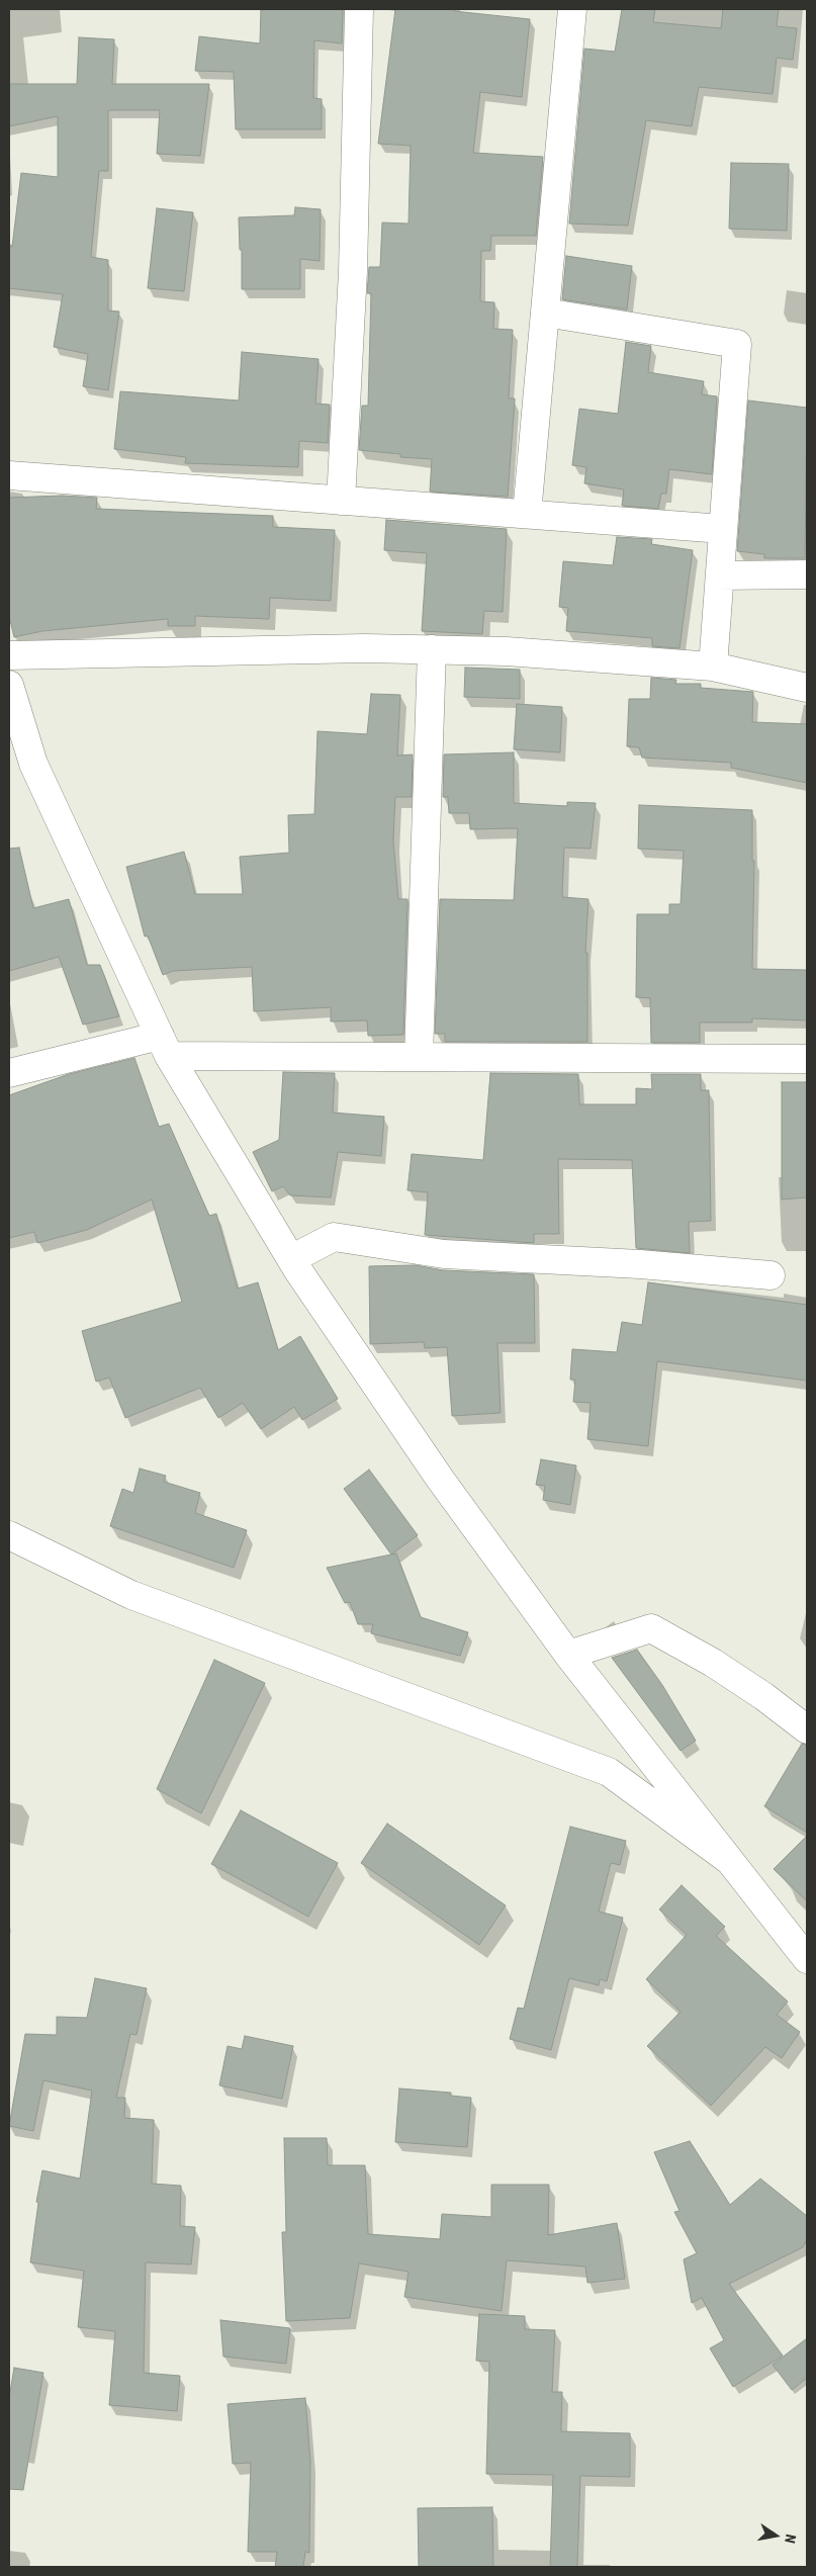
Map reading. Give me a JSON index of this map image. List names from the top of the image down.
{
  "north": "right"
}
